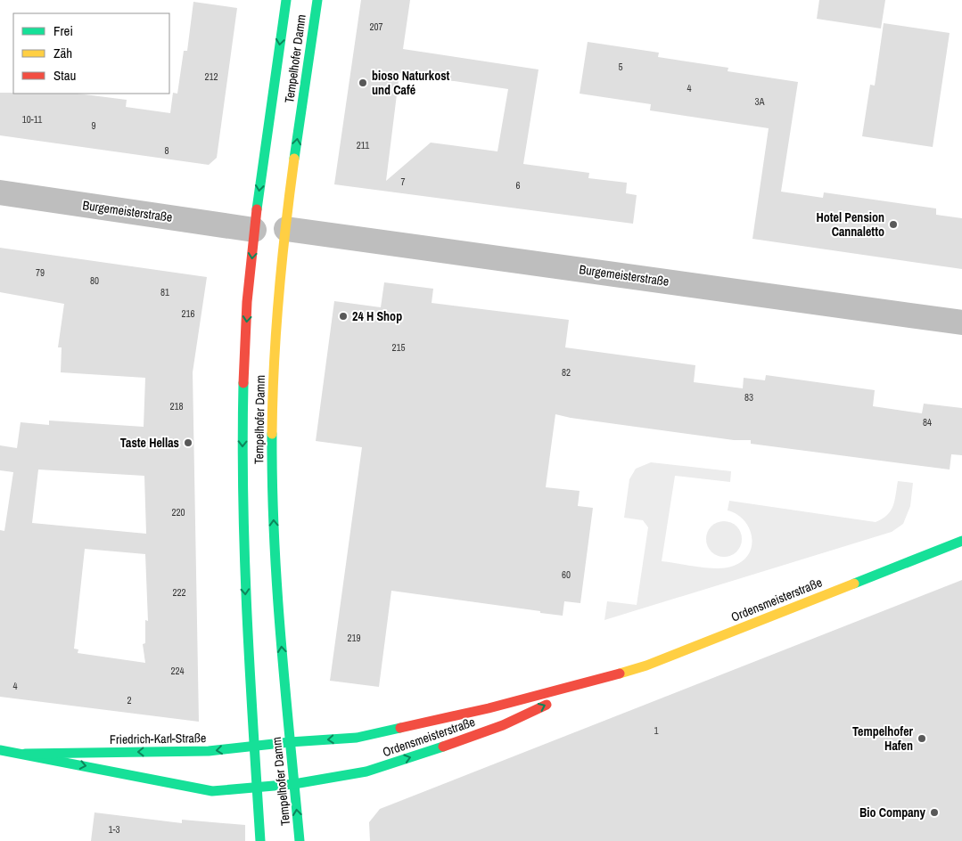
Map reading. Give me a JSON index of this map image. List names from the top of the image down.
{
  "streets": {
    "main road": ["Tempelhofer Damm", "Ordensmeisterstraße", "Friedrich-Karl-Straße"],
    "street": ["Burgemeisterstraße"]
  },
  "crossings": [
    ["Tempelhofer Damm", "Burgemeisterstraße"],
    ["Tempelhofer Damm", "Ordensmeisterstraße"],
    ["Tempelhofer Damm", "Friedrich-Karl-Straße"],
    ["Ordensmeisterstraße", "Friedrich-Karl-Straße"]
  ],
  "places": [
    "bioso Naturkost und Café",
    "Hotel Pension Cannaletto",
    "24 H Shop",
    "Taste Hellas",
    "Tempelhofer Hafen",
    "Bio Company"
  ],
  "house_numbers": [
    "207",
    "5",
    "212",
    "4",
    "3A",
    "10-11",
    "9",
    "211",
    "8",
    "7",
    "6",
    "79",
    "80",
    "81",
    "216",
    "215",
    "82",
    "83",
    "218",
    "84",
    "220",
    "60",
    "222",
    "219",
    "224",
    "4",
    "2",
    "1",
    "1-3"
  ],
  "legend": ["Frei", "Zäh", "Stau"]
}
